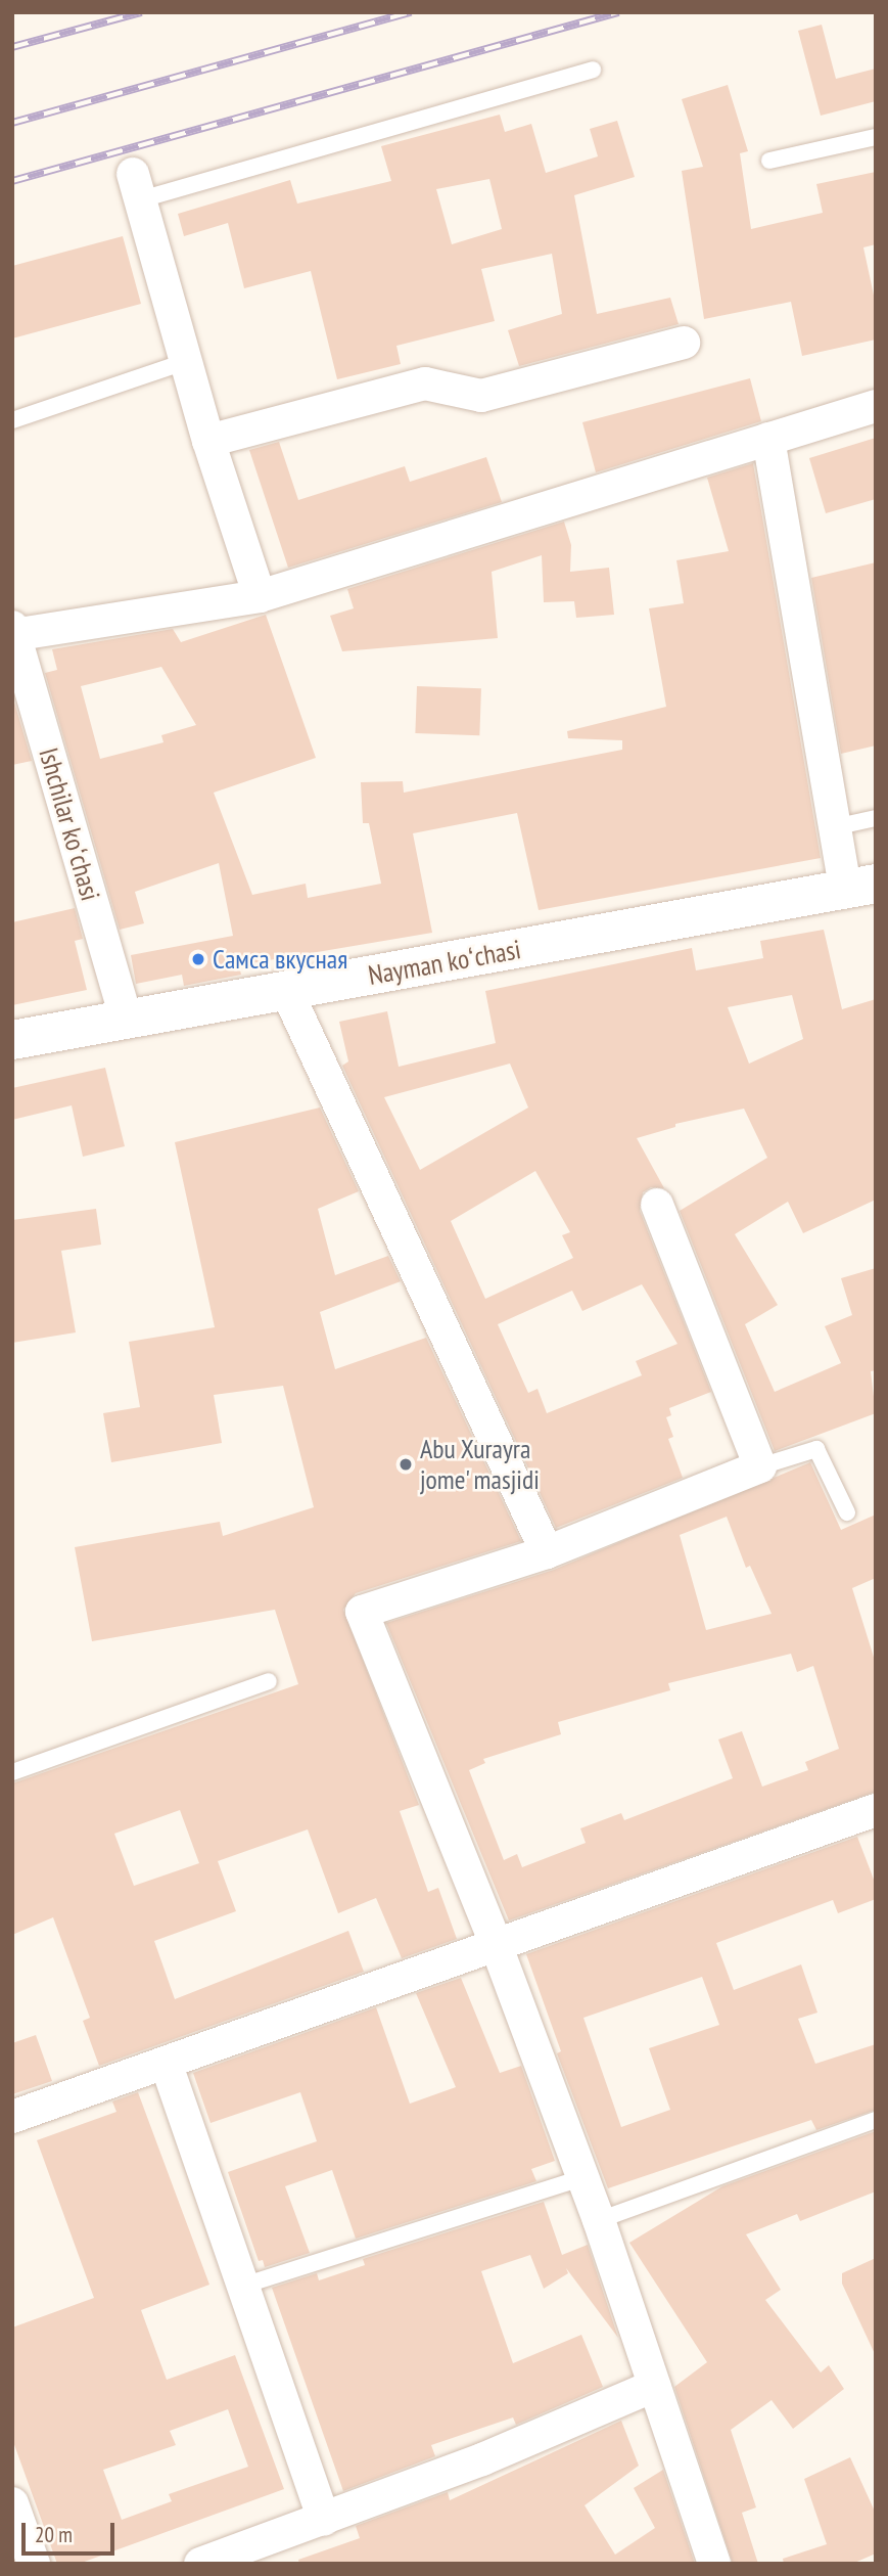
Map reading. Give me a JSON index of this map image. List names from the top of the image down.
{
  "streets": {
    "main road": ["Nayman koʻchasi"],
    "street": ["Ishchilar koʻchasi"]
  },
  "crossings": [
    ["Ishchilar koʻchasi", "Nayman koʻchasi"]
  ],
  "places": ["Самса вкусная", "Abu Xurayra jome' masjidi"],
  "scale_bar": "20 m"
}
